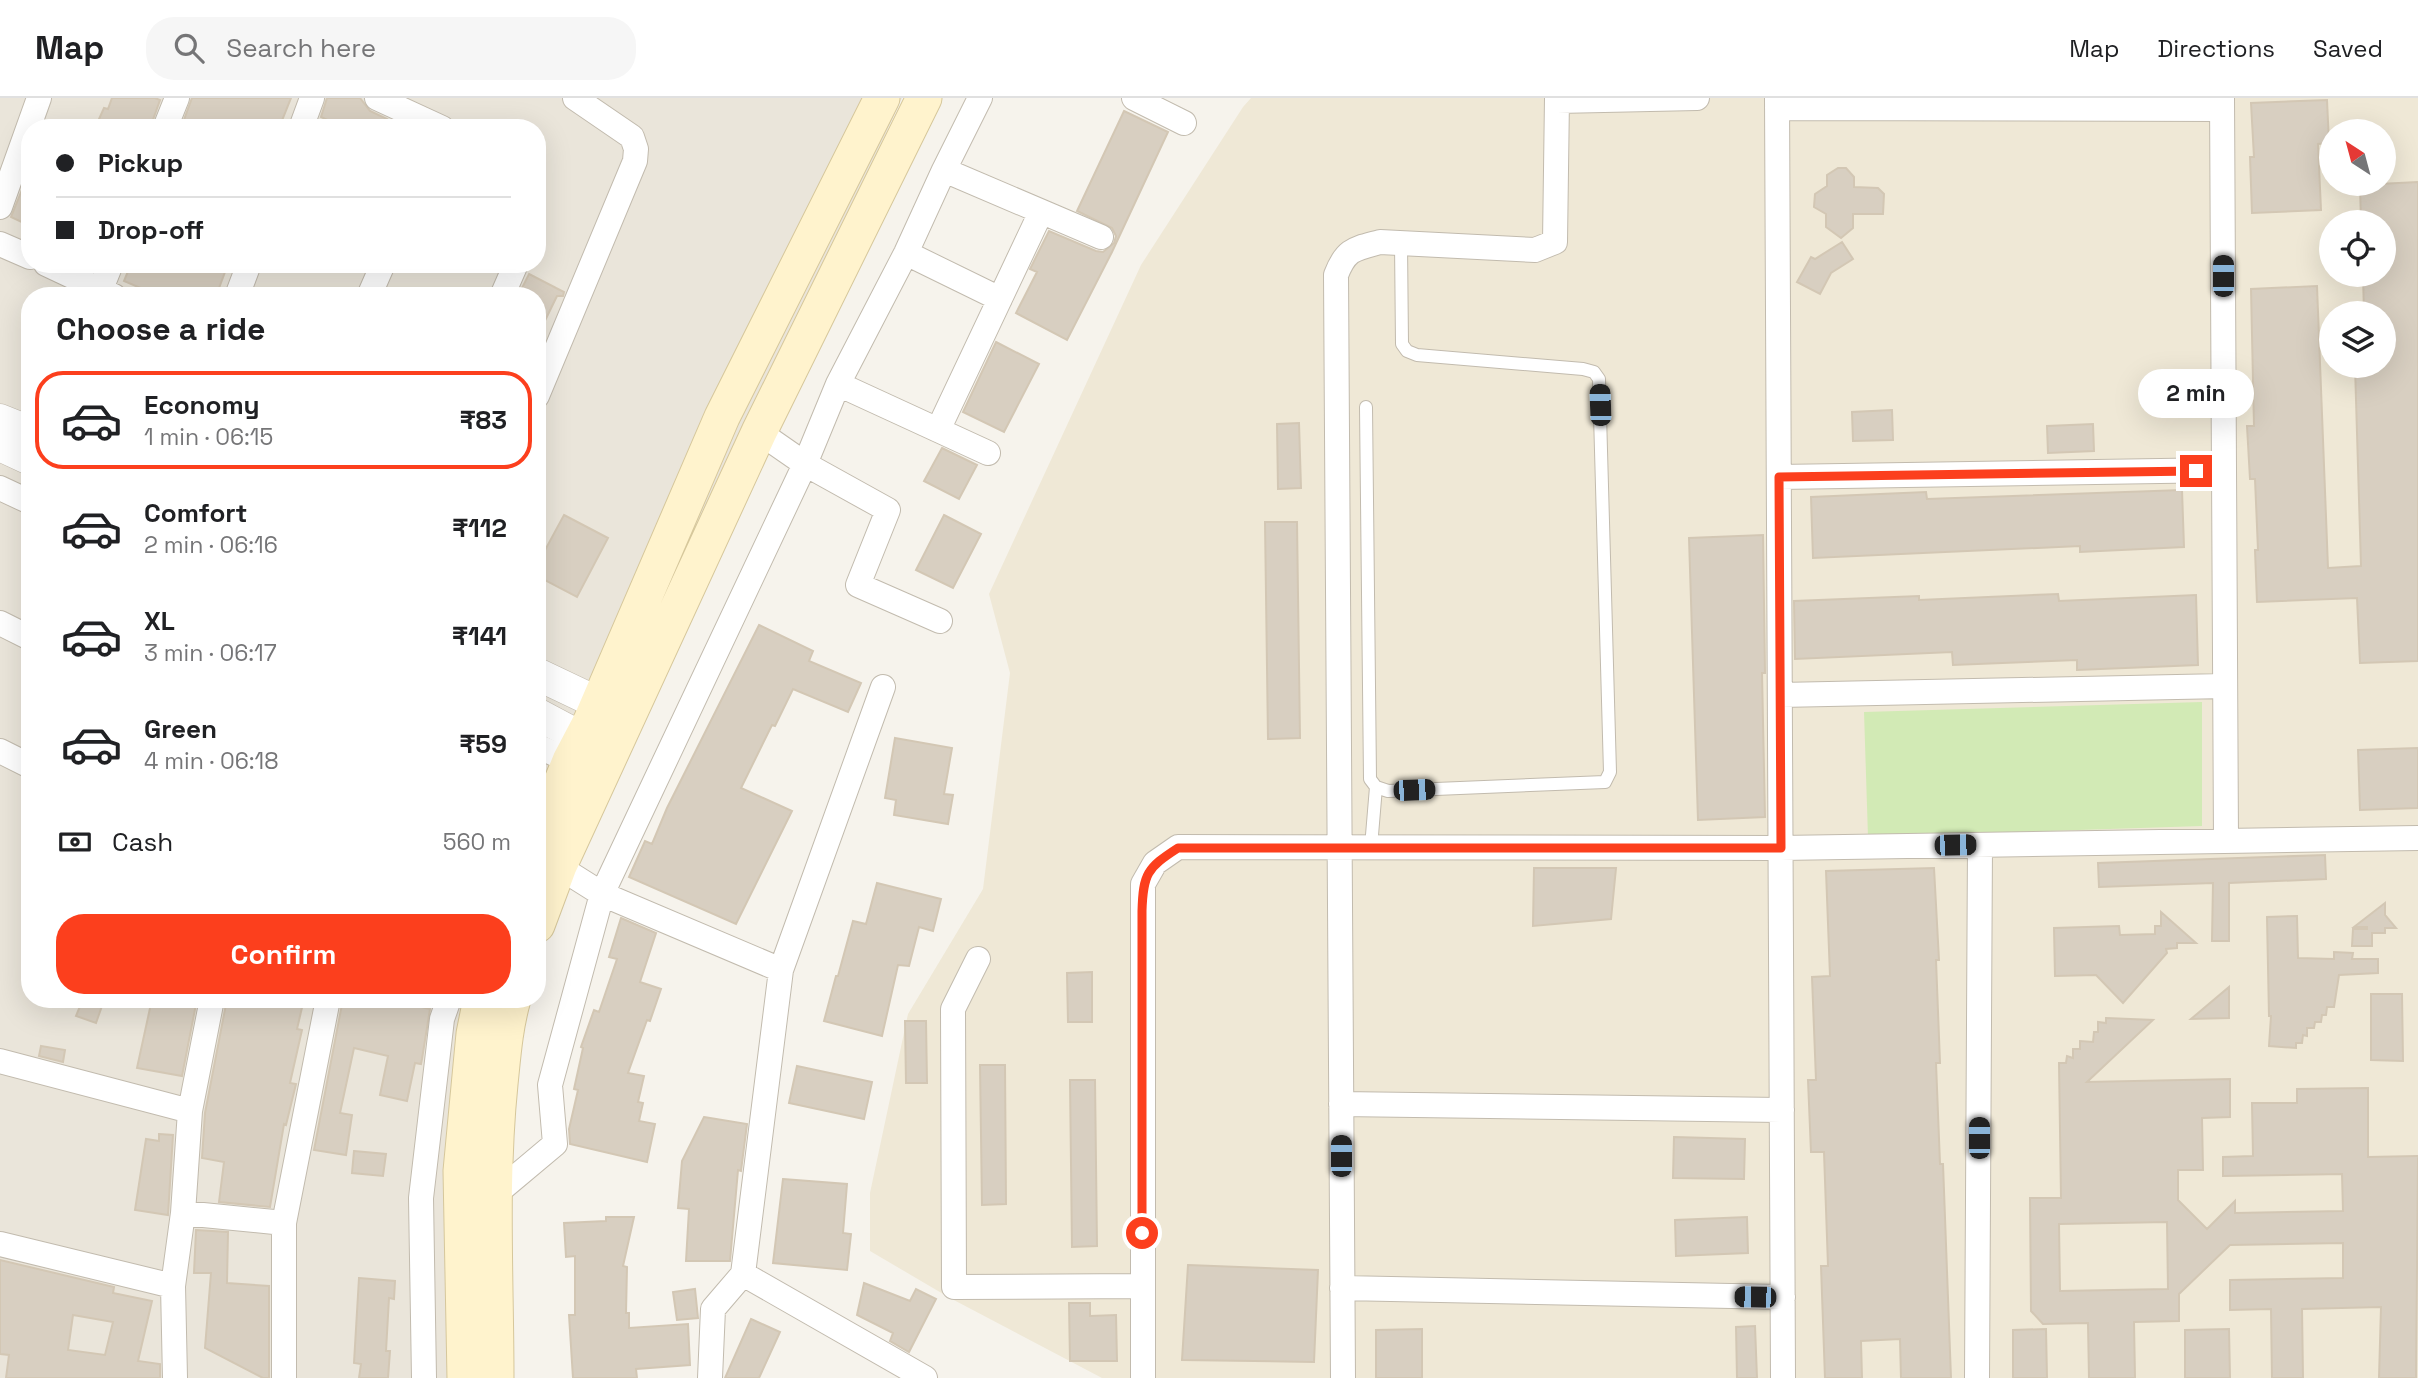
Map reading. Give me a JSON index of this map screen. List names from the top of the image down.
{
  "north": "top left",
  "page": {
    "header": "Map",
    "search": "Search here",
    "nav": ["Map", "Directions", "Saved"],
    "banner": ["Pickup", "Drop-off"],
    "heading": "Choose a ride",
    "bubble": "2 min",
    "list": [
      {
        "name": "Economy",
        "note": "1 min · 06:15",
        "value": "₹83"
      },
      {
        "name": "Comfort",
        "note": "2 min · 06:16",
        "value": "₹112"
      },
      {
        "name": "XL",
        "note": "3 min · 06:17",
        "value": "₹141"
      },
      {
        "name": "Green",
        "note": "4 min · 06:18",
        "value": "₹59"
      }
    ],
    "pay": ["Cash", "560 m"],
    "buttons": "Confirm"
  }
}
